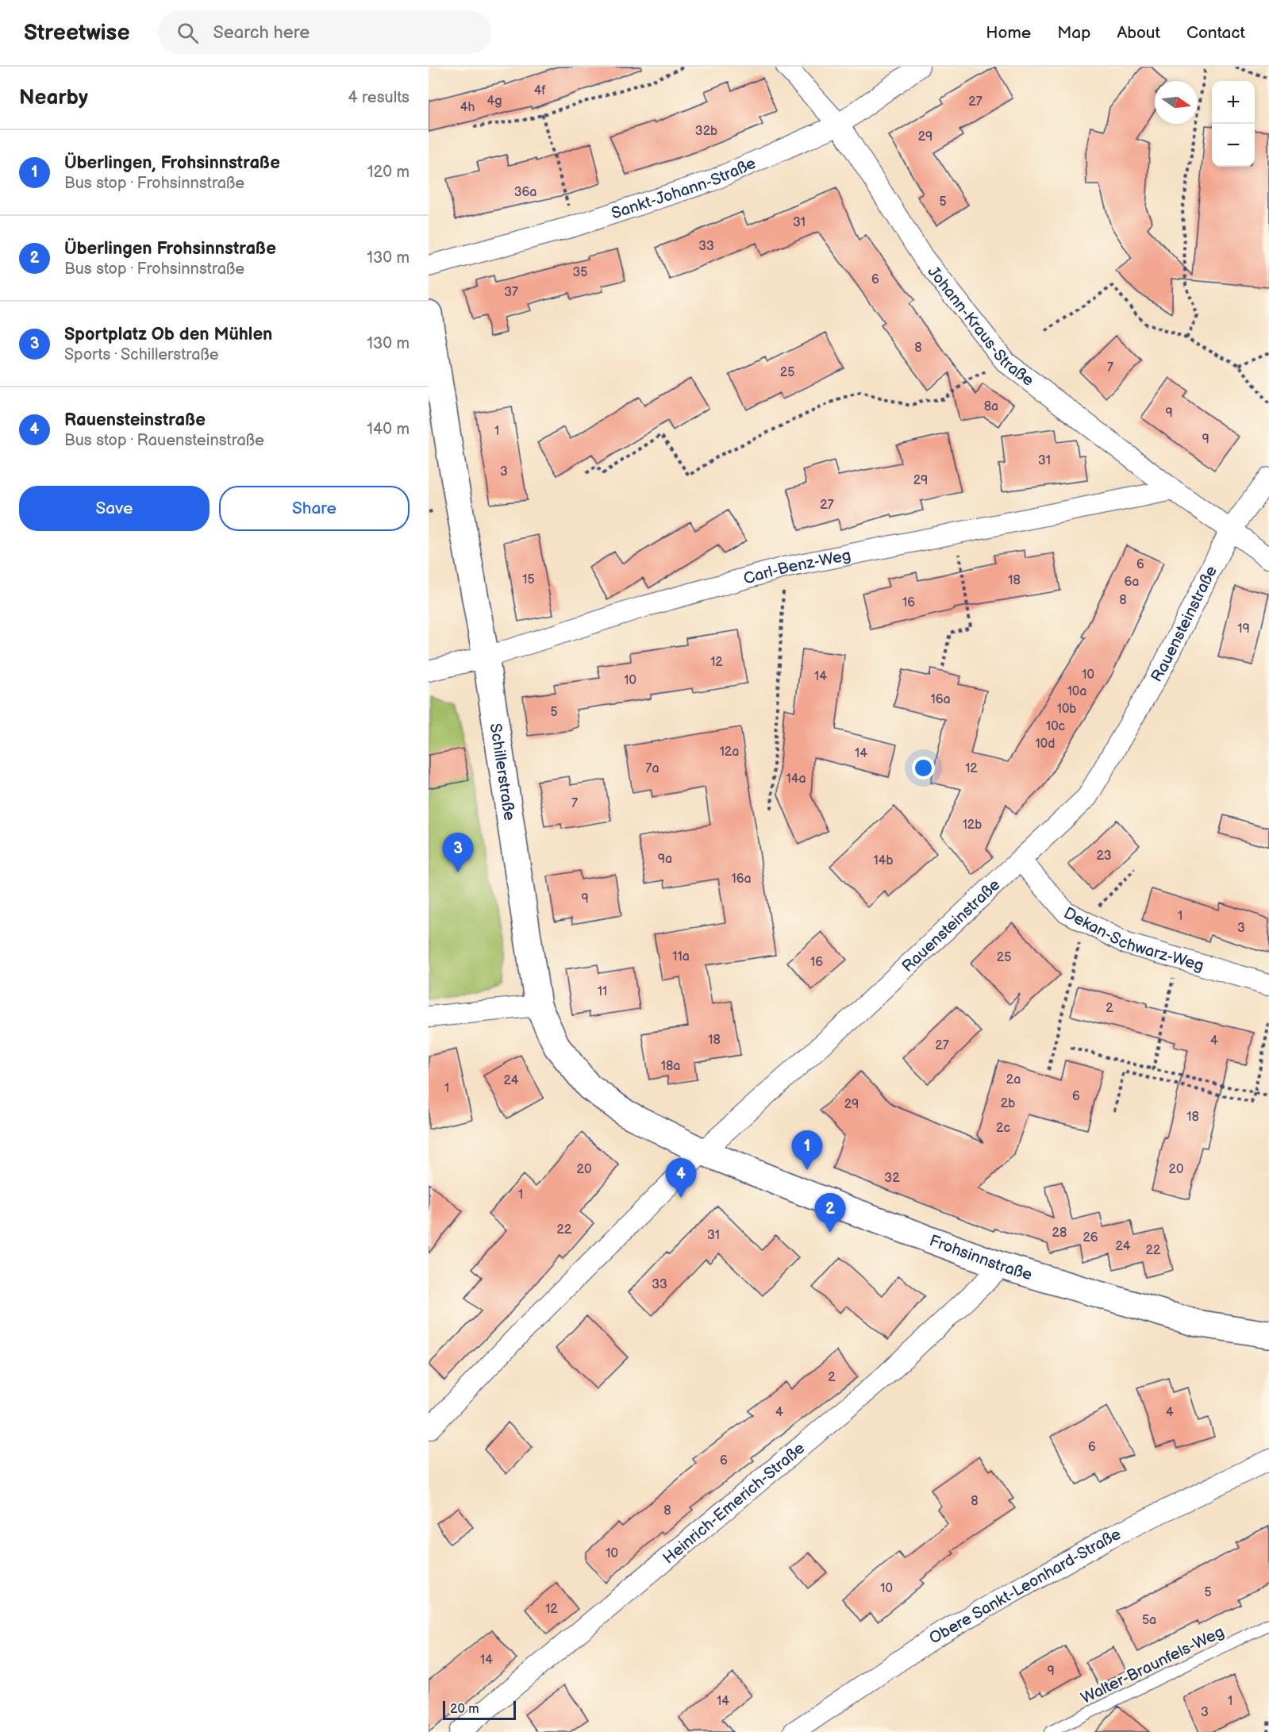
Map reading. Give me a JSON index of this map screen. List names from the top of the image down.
{
  "streets": {
    "street": [
      "Sankt-Johann-Straße",
      "Johann-Kraus-Straße",
      "Carl-Benz-Weg",
      "Rauensteinstraße",
      "Schillerstraße",
      "Dekan-Schwarz-Weg",
      "Frohsinnstraße",
      "Heinrich-Emerich-Straße",
      "Obere Sankt-Leonhard-Straße"
    ],
    "lane": ["Walter-Braunfels-Weg"]
  },
  "crossings": [
    ["Sankt-Johann-Straße", "Johann-Kraus-Straße"],
    ["Johann-Kraus-Straße", "Carl-Benz-Weg"],
    ["Johann-Kraus-Straße", "Rauensteinstraße"],
    ["Carl-Benz-Weg", "Schillerstraße"],
    ["Rauensteinstraße", "Schillerstraße"],
    ["Rauensteinstraße", "Dekan-Schwarz-Weg"],
    ["Rauensteinstraße", "Frohsinnstraße"],
    ["Schillerstraße", "Frohsinnstraße"],
    ["Frohsinnstraße", "Heinrich-Emerich-Straße"]
  ],
  "house_numbers": [
    "4f",
    "4g",
    "27",
    "4h",
    "32b",
    "29",
    "36a",
    "5",
    "31",
    "33",
    "35",
    "6",
    "37",
    "8",
    "7",
    "25",
    "8a",
    "9",
    "1",
    "9",
    "31",
    "3",
    "29",
    "27",
    "6",
    "15",
    "18",
    "6a",
    "8",
    "16",
    "19",
    "12",
    "10",
    "14",
    "10",
    "10a",
    "16a",
    "10b",
    "5",
    "10c",
    "10d",
    "12a",
    "14",
    "7a",
    "12",
    "14a",
    "7",
    "12b",
    "23",
    "9a",
    "14b",
    "16a",
    "9",
    "1",
    "3",
    "11a",
    "25",
    "16",
    "11",
    "2",
    "18",
    "4",
    "27",
    "18a",
    "2a",
    "24",
    "1",
    "6",
    "2b",
    "29",
    "18",
    "2c",
    "20",
    "20",
    "32",
    "1",
    "22",
    "28",
    "31",
    "26",
    "24",
    "22",
    "33",
    "2",
    "4",
    "4",
    "6",
    "6",
    "8",
    "8",
    "10",
    "10",
    "5",
    "12",
    "5a",
    "14",
    "9",
    "14",
    "1",
    "3"
  ],
  "scale_bar": "20 m",
  "north": "right",
  "page": {
    "header": "Streetwise",
    "search": "Search here",
    "nav": [
      "Home",
      "Map",
      "About",
      "Contact"
    ],
    "heading": ["Nearby", "4 results"],
    "map_buttons": ["+", "−"],
    "list": [
      {
        "mark": "1",
        "name": "Überlingen, Frohsinnstraße",
        "note": "Bus stop · Frohsinnstraße",
        "value": "120 m"
      },
      {
        "mark": "2",
        "name": "Überlingen Frohsinnstraße",
        "note": "Bus stop · Frohsinnstraße",
        "value": "130 m"
      },
      {
        "mark": "3",
        "name": "Sportplatz Ob den Mühlen",
        "note": "Sports · Schillerstraße",
        "value": "130 m"
      },
      {
        "mark": "4",
        "name": "Rauensteinstraße",
        "note": "Bus stop · Rauensteinstraße",
        "value": "140 m"
      }
    ],
    "buttons": ["Save", "Share"],
    "pins": [
      "3",
      "1",
      "4",
      "2"
    ],
    "scale": "20 m"
  }
}
